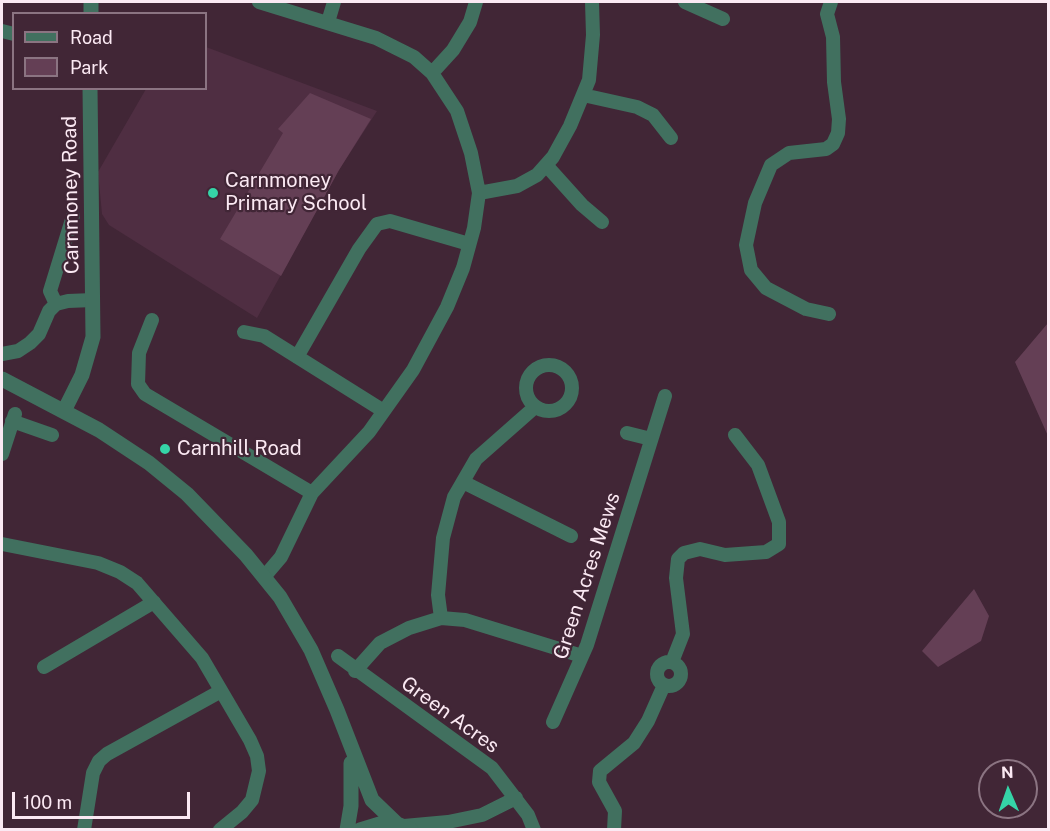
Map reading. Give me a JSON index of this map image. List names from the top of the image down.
{
  "streets": {
    "street": ["Carnmoney Road", "Green Acres Mews", "Green Acres"]
  },
  "places": ["Carnmoney Primary School", "Carnhill Road"],
  "legend": ["Road", "Park"],
  "scale_bar": "100 m",
  "north": "top"
}
